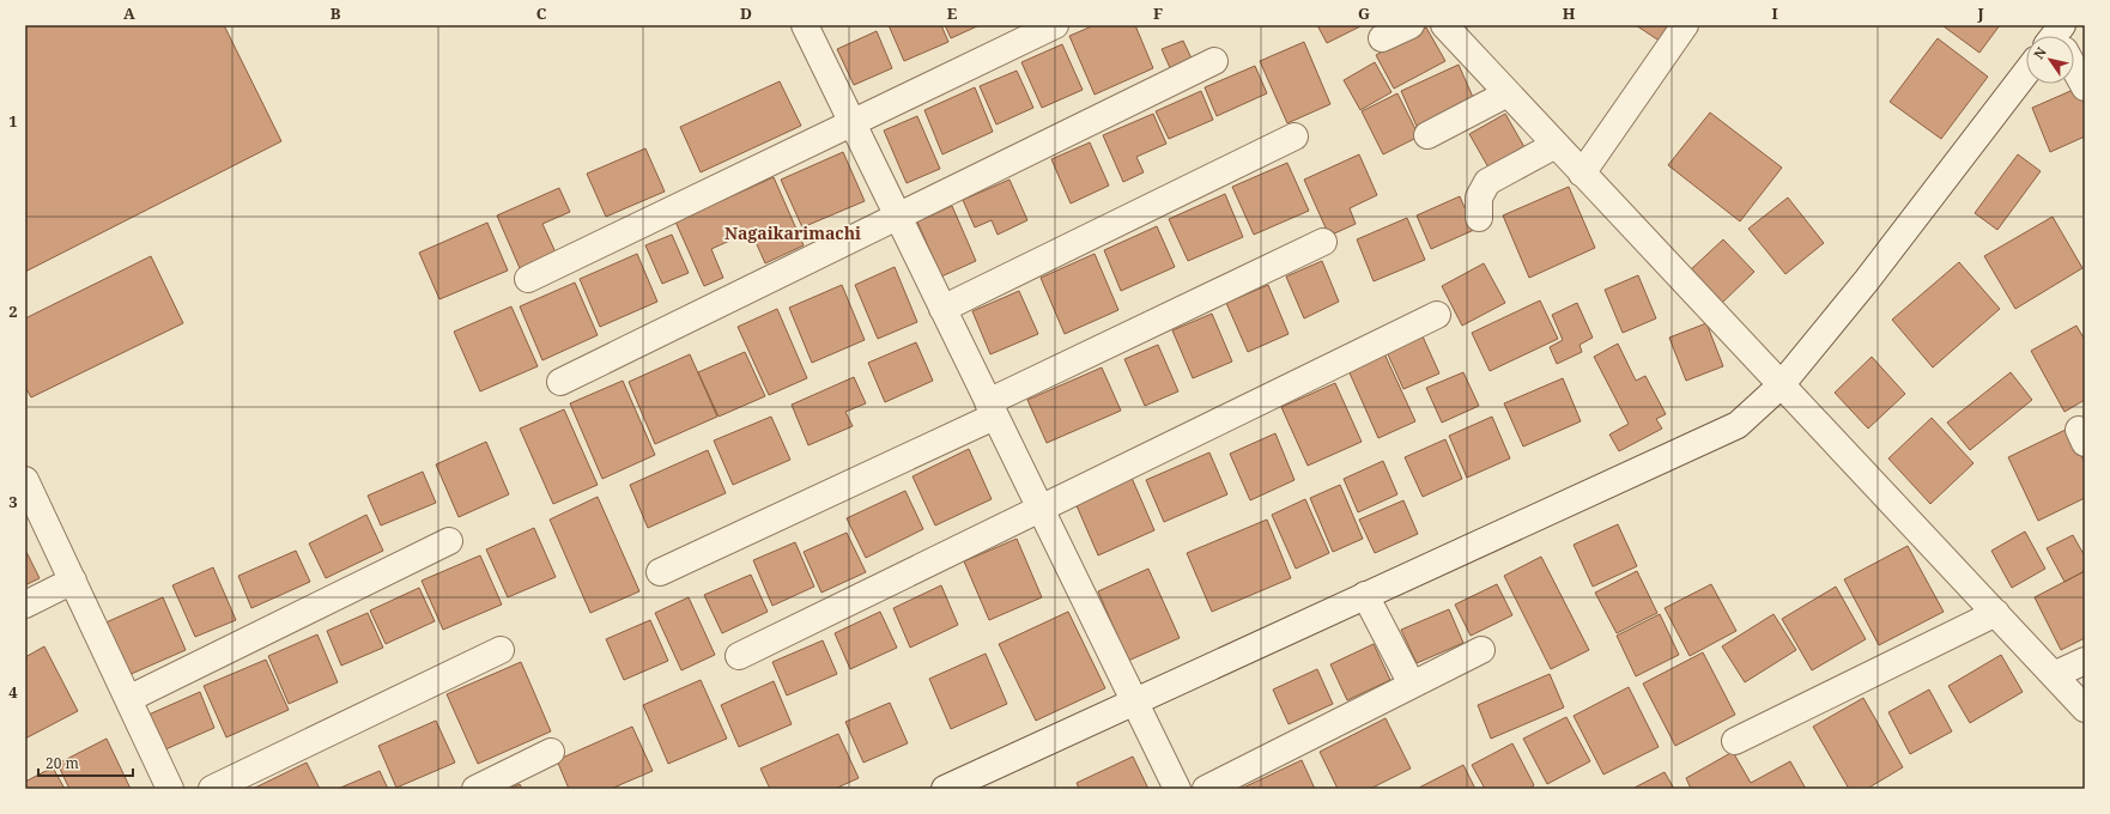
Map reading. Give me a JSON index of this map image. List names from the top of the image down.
{
  "districts": ["Nagaikarimachi"],
  "scale_bar": "20 m",
  "north": "top left",
  "grid": {
    "columns": [
      "A",
      "B",
      "C",
      "D",
      "E",
      "F",
      "G",
      "H",
      "I",
      "J"
    ],
    "rows": [
      "1",
      "2",
      "3",
      "4"
    ]
  }
}
